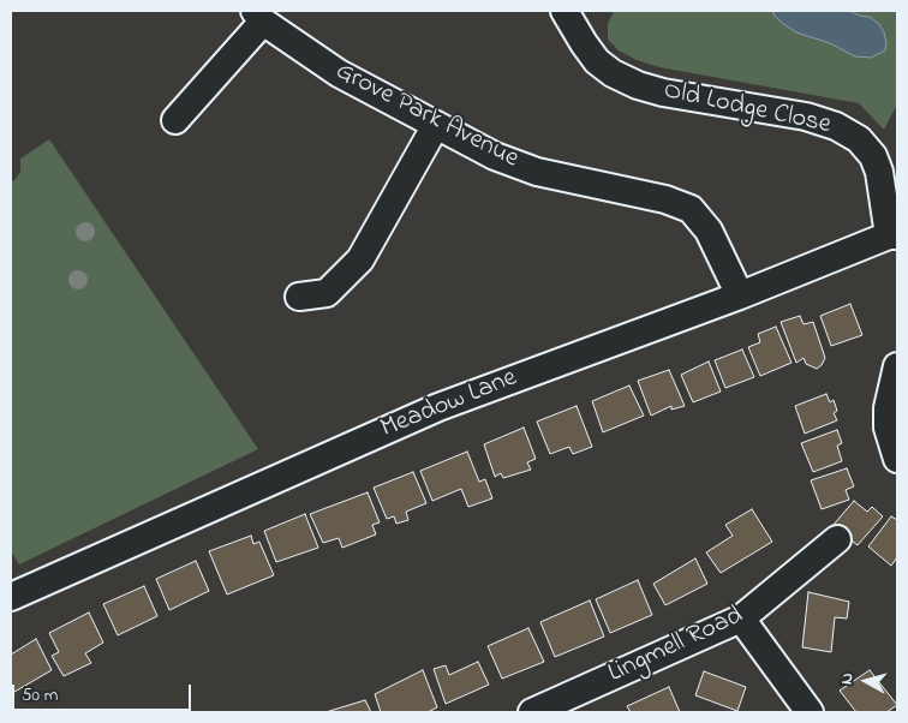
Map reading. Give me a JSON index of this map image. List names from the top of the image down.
{
  "streets": {
    "street": [
      "Old Lodge Close",
      "Grove Park Avenue",
      "Meadow Lane",
      "Lingmell Road"
    ]
  },
  "crossings": [
    ["Old Lodge Close", "Meadow Lane"],
    ["Grove Park Avenue", "Meadow Lane"]
  ],
  "scale_bar": "50 m",
  "north": "left"
}
